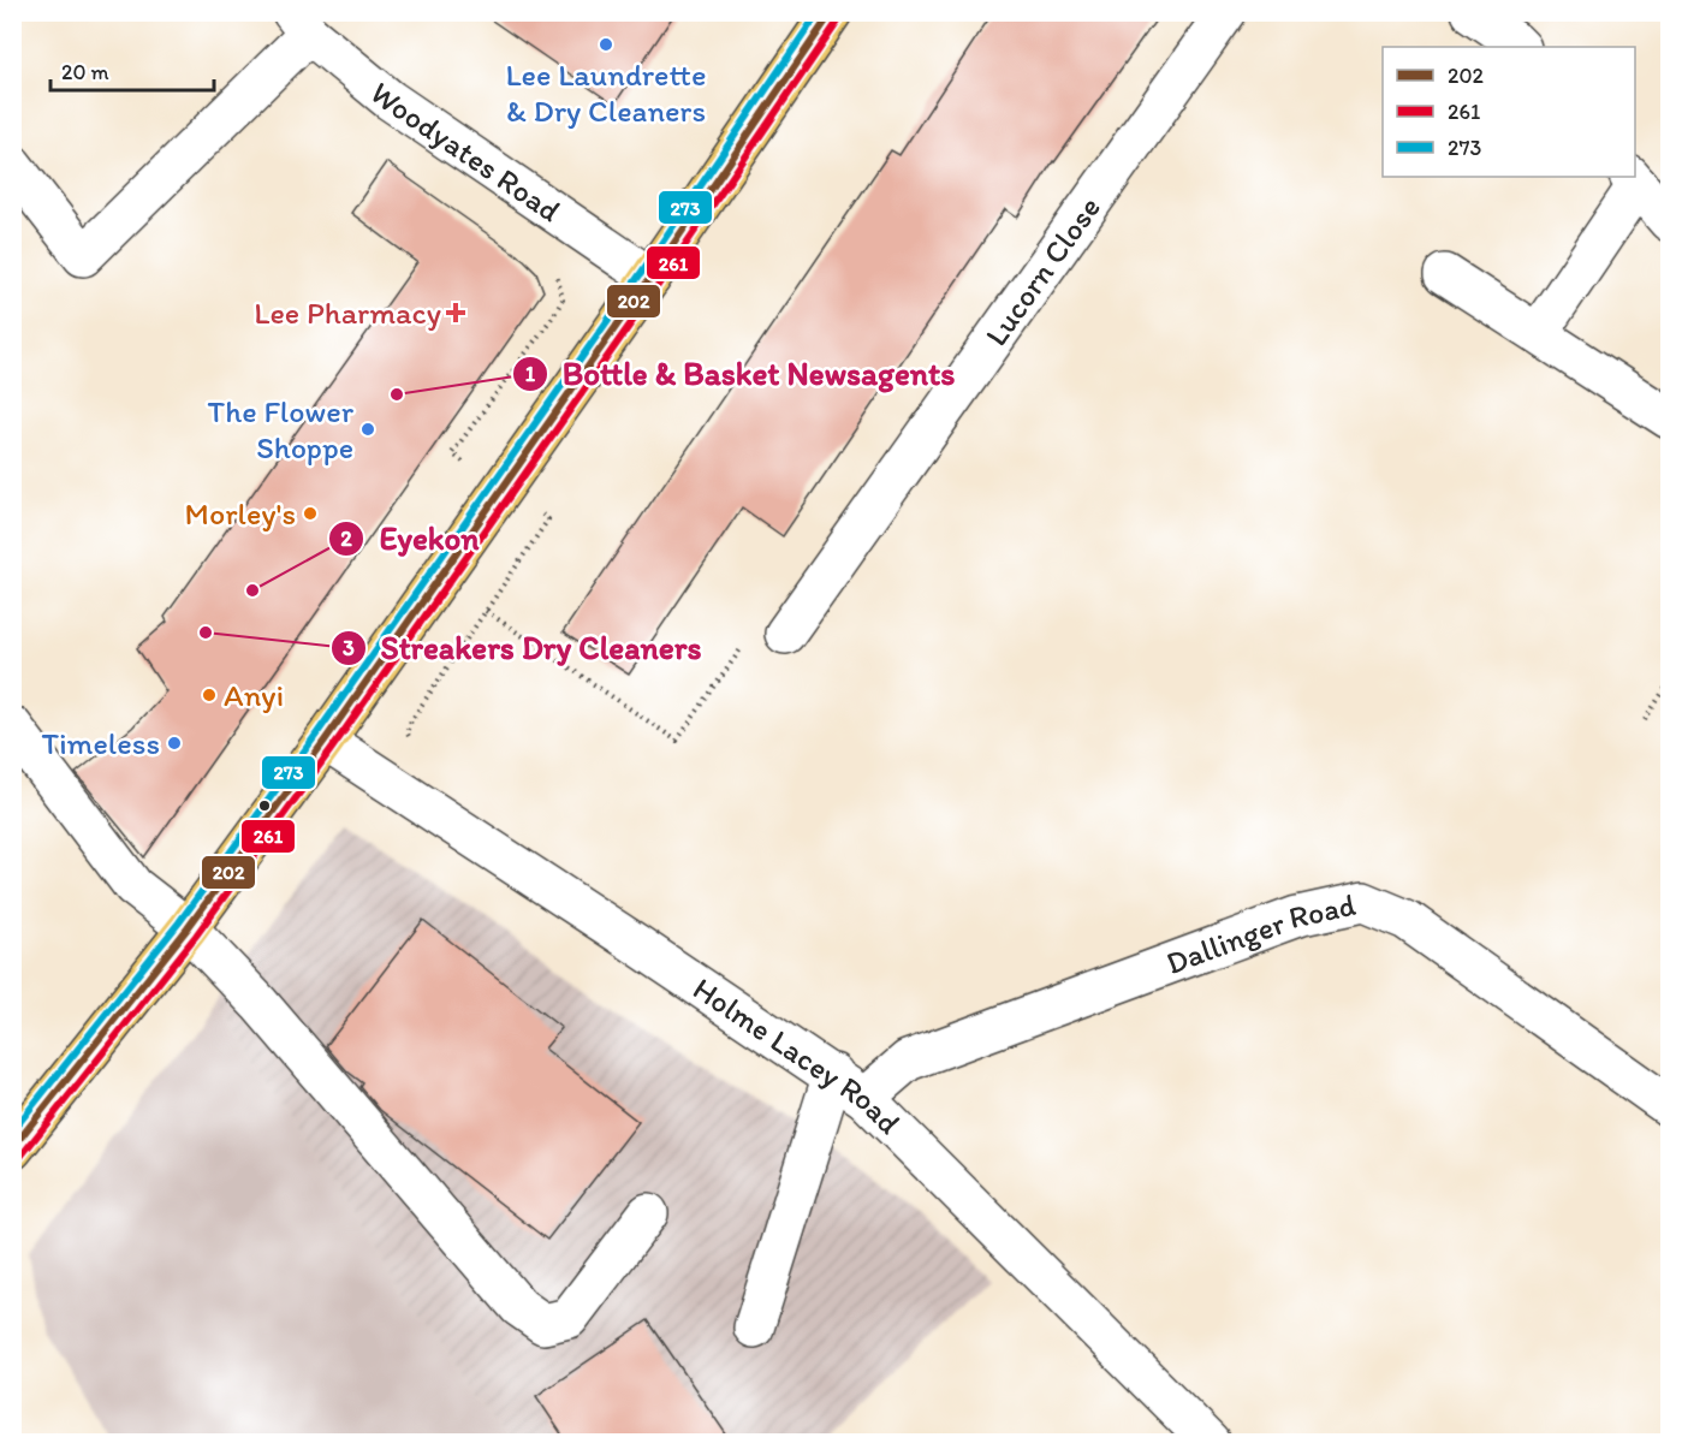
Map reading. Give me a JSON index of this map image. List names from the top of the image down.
{
  "streets": {
    "street": [
      "Woodyates Road",
      "Lucorn Close",
      "Dallinger Road",
      "Holme Lacey Road"
    ]
  },
  "crossings": [
    ["Dallinger Road", "Holme Lacey Road"]
  ],
  "places": {
    "other": [
      "Lee Laundrette & Dry Cleaners",
      "Bottle & Basket Newsagents",
      "The Flower Shoppe",
      "Morley's",
      "Eyekon",
      "Streakers Dry Cleaners",
      "Anyi",
      "Timeless"
    ],
    "health": ["Lee Pharmacy"]
  },
  "lines": ["transit line 202", "transit line 273", "transit line 261"],
  "legend": ["202", "261", "273"],
  "scale_bar": "20 m"
}
